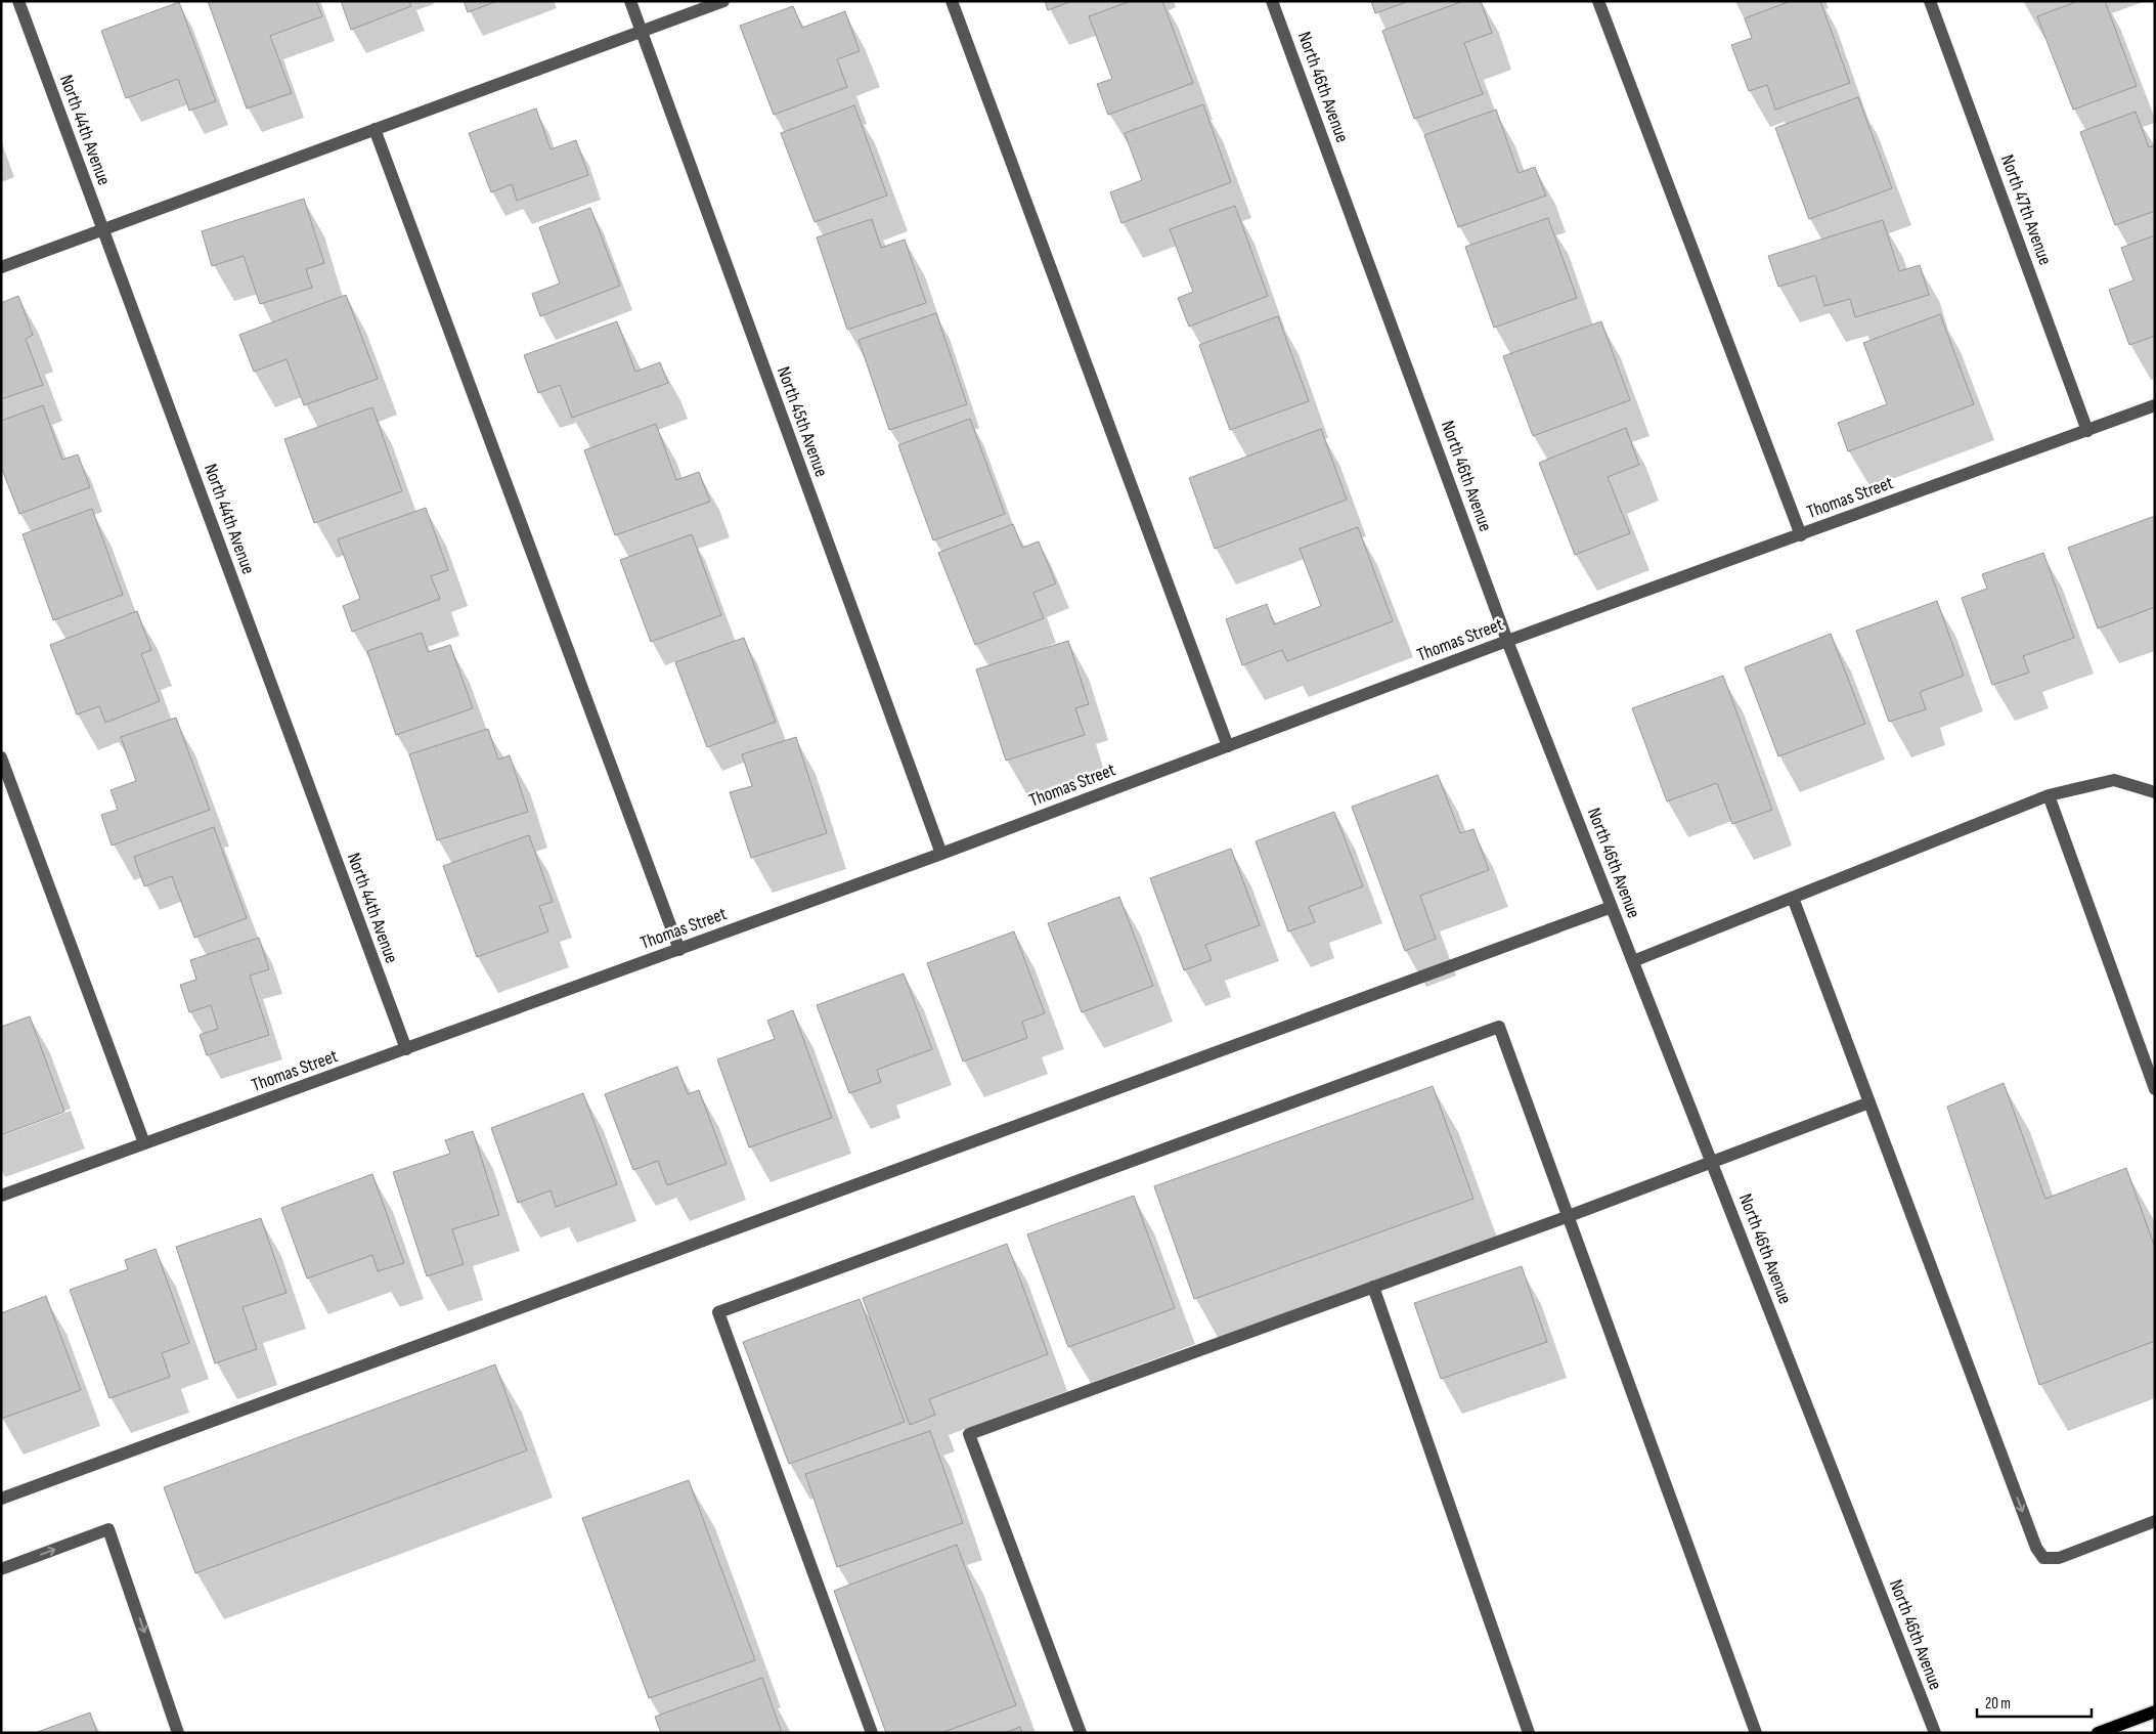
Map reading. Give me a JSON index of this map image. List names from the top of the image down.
{
  "streets": {
    "street": [
      "North 46th Avenue",
      "North 44th Avenue",
      "North 47th Avenue",
      "North 45th Avenue",
      "Thomas Street"
    ]
  },
  "crossings": [
    ["North 46th Avenue", "Thomas Street"],
    ["North 44th Avenue", "Thomas Street"],
    ["North 47th Avenue", "Thomas Street"],
    ["North 45th Avenue", "Thomas Street"]
  ],
  "scale_bar": "20 m"
}
